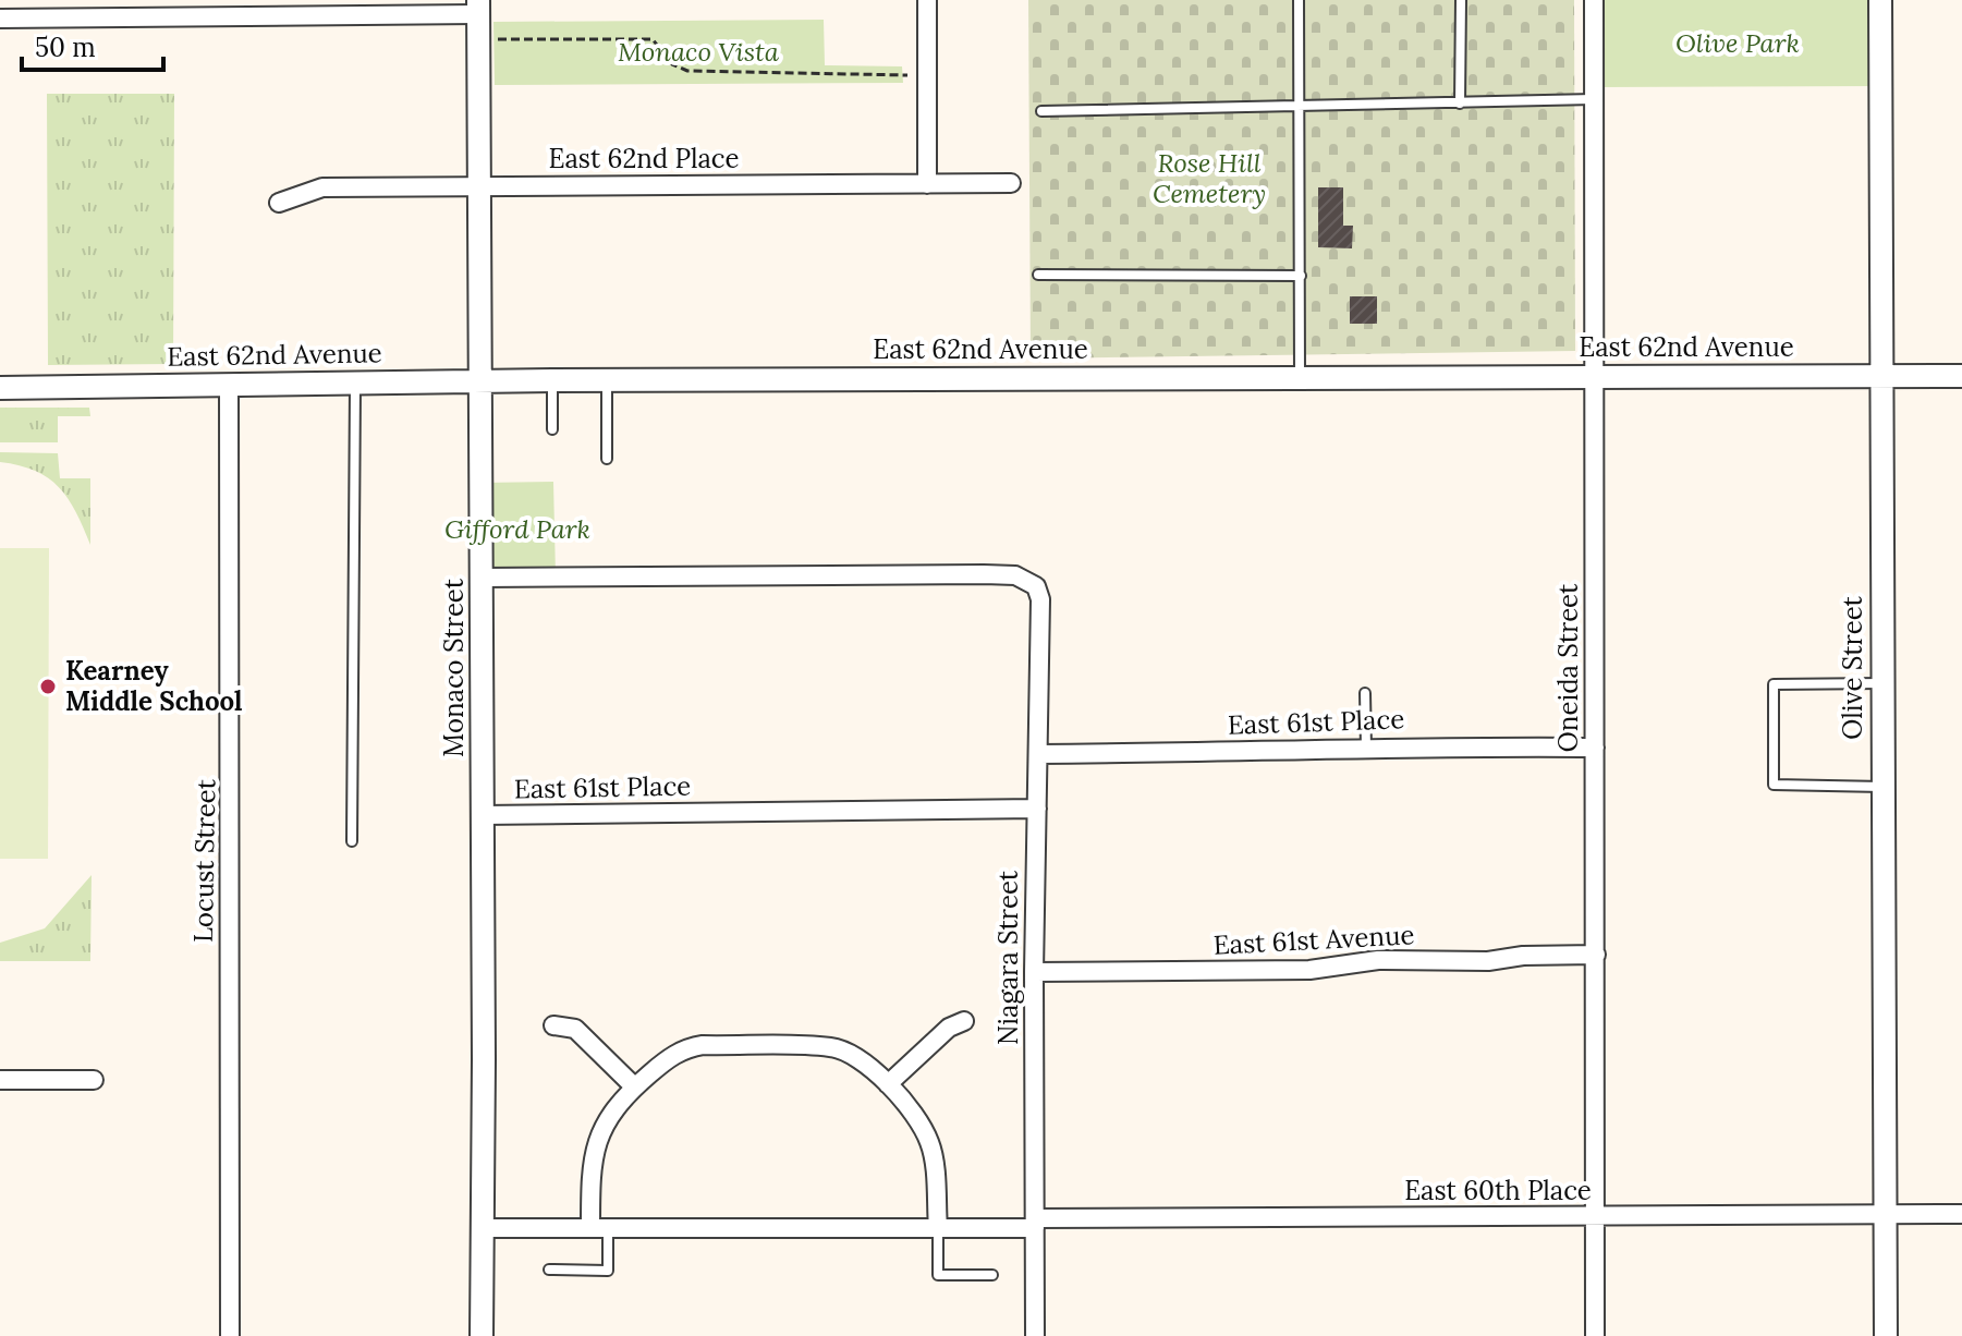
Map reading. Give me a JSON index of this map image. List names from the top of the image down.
{
  "streets": {
    "street": [
      "East 62nd Place",
      "East 62nd Avenue",
      "Monaco Street",
      "Oneida Street",
      "Olive Street",
      "East 61st Place",
      "Locust Street",
      "East 61st Avenue",
      "Niagara Street",
      "East 60th Place"
    ]
  },
  "crossings": [
    ["East 62nd Place", "Monaco Street"],
    ["East 62nd Avenue", "Monaco Street"],
    ["East 62nd Avenue", "Oneida Street"],
    ["East 62nd Avenue", "Olive Street"],
    ["East 62nd Avenue", "Locust Street"],
    ["Monaco Street", "East 61st Place"],
    ["Monaco Street", "Niagara Street"],
    ["Monaco Street", "East 60th Place"],
    ["Oneida Street", "East 61st Place"],
    ["Oneida Street", "East 61st Avenue"],
    ["Oneida Street", "East 60th Place"],
    ["Olive Street", "East 60th Place"],
    ["East 61st Place", "Niagara Street"],
    ["East 61st Avenue", "Niagara Street"],
    ["Niagara Street", "East 60th Place"]
  ],
  "parks": [
    "Olive Park",
    "Monaco Vista",
    "Rose Hill Cemetery",
    "Gifford Park"
  ],
  "places": ["Kearney Middle School"],
  "scale_bar": "50 m"
}
